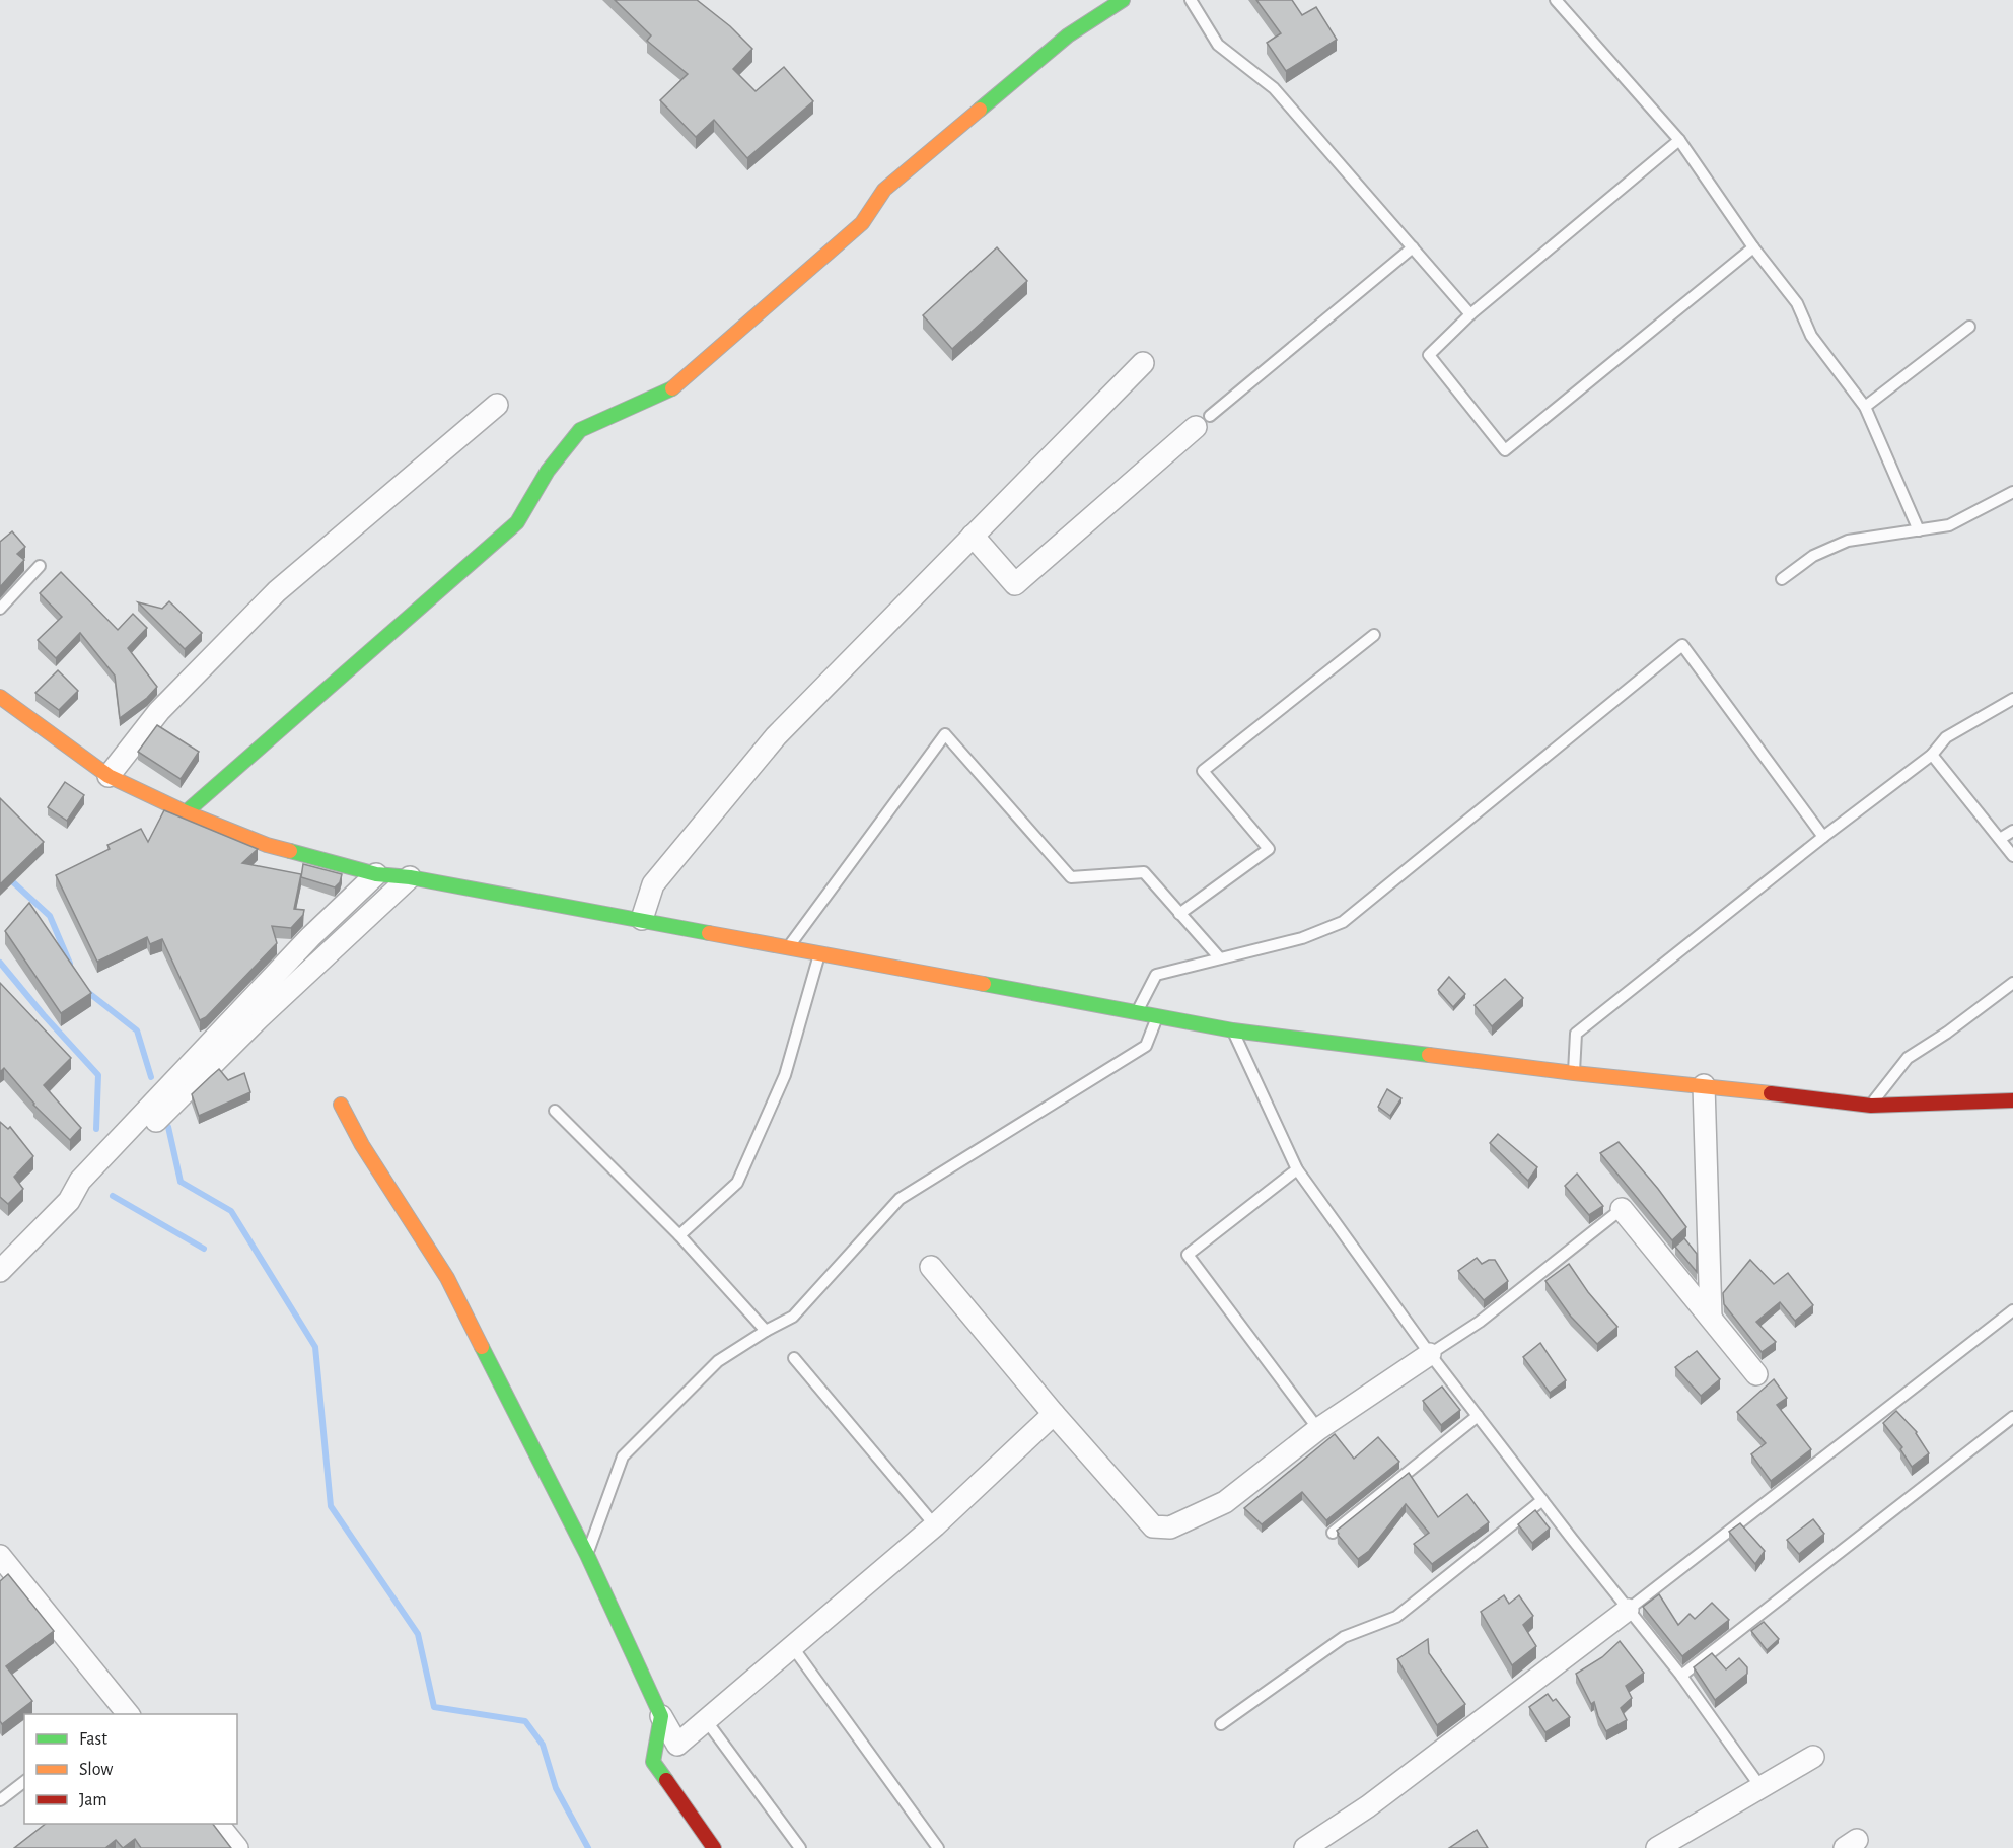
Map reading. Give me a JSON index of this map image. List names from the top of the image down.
{
  "legend": ["Fast", "Slow", "Jam"]
}
